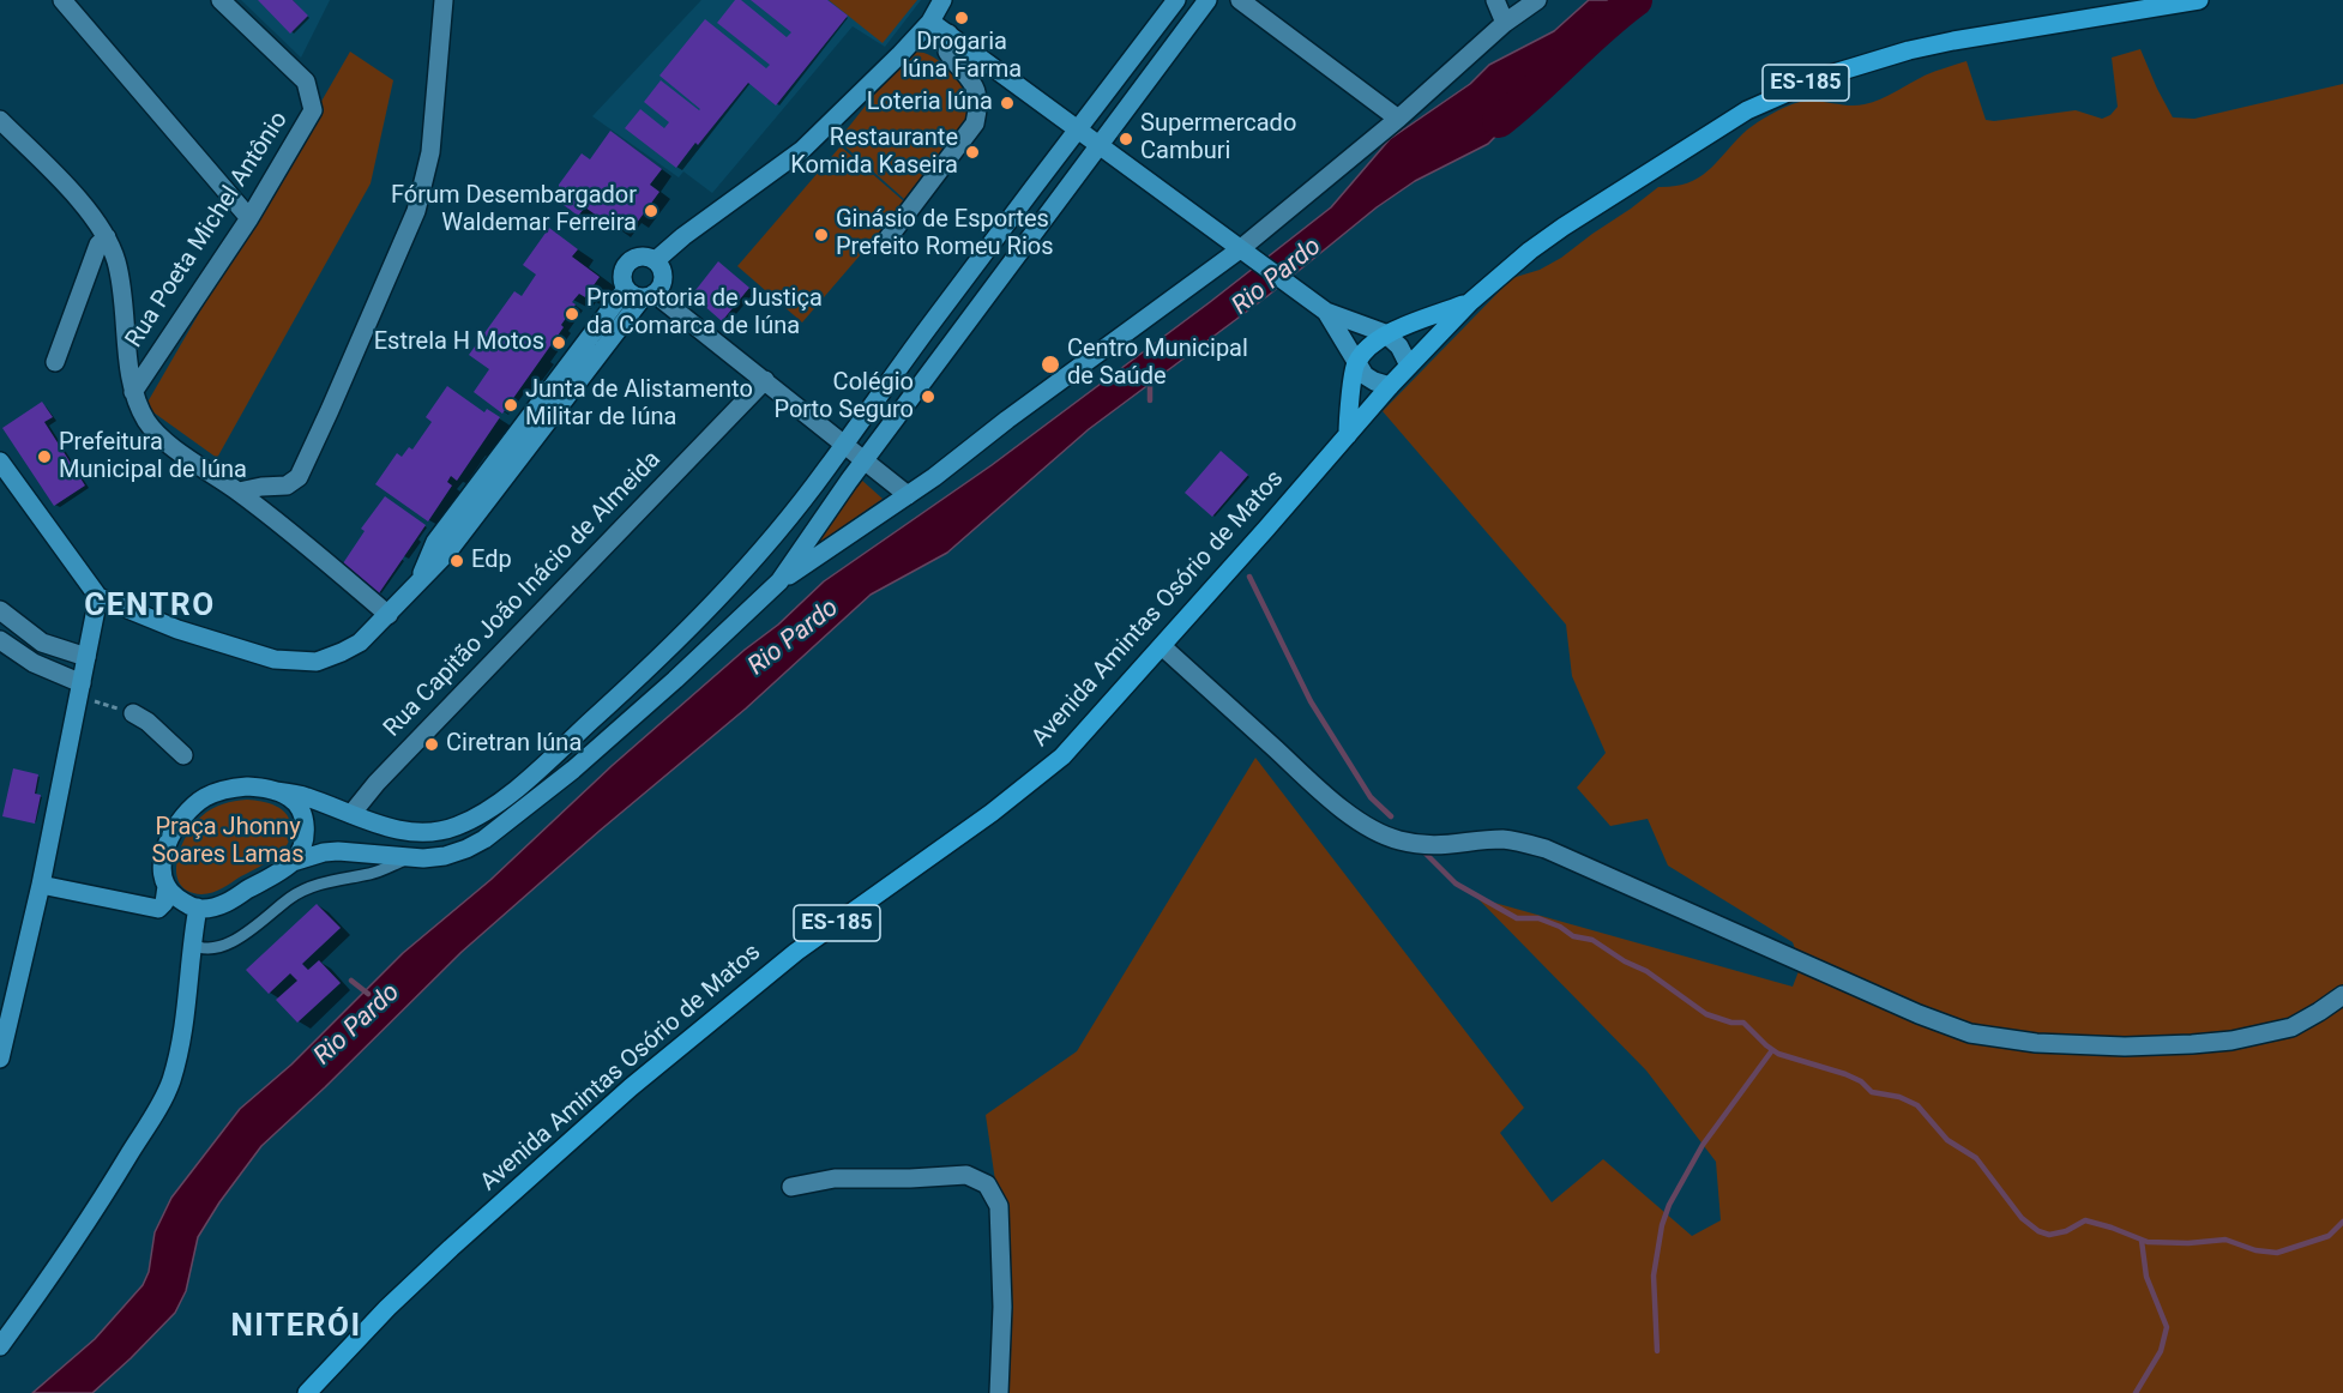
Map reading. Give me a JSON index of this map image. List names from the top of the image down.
{
  "streets": {
    "main road": ["ES-185", "Avenida Amintas Osório de Matos"],
    "street": ["Rua Poeta Michel Antônio", "Rua Capitão João Inácio de Almeida"]
  },
  "crossings": [
    ["ES-185", "Avenida Amintas Osório de Matos"]
  ],
  "districts": ["CENTRO", "NITERÓI"],
  "water": ["Rio Pardo"],
  "parks": ["Praça Jhonny Soares Lamas"],
  "places": [
    "Drogaria Iúna Farma",
    "Loteria Iúna",
    "Supermercado Camburi",
    "Restaurante Komida Kaseira",
    "Fórum Desembargador Waldemar Ferreira",
    "Ginásio de Esportes Prefeito Romeu Rios",
    "Promotoria de Justiça da Comarca de Iúna",
    "Estrela H Motos",
    "Centro Municipal de Saúde",
    "Colégio Porto Seguro",
    "Junta de Alistamento Militar de Iúna",
    "Prefeitura Municipal de Iúna",
    "Edp",
    "Ciretran Iúna"
  ]
}
